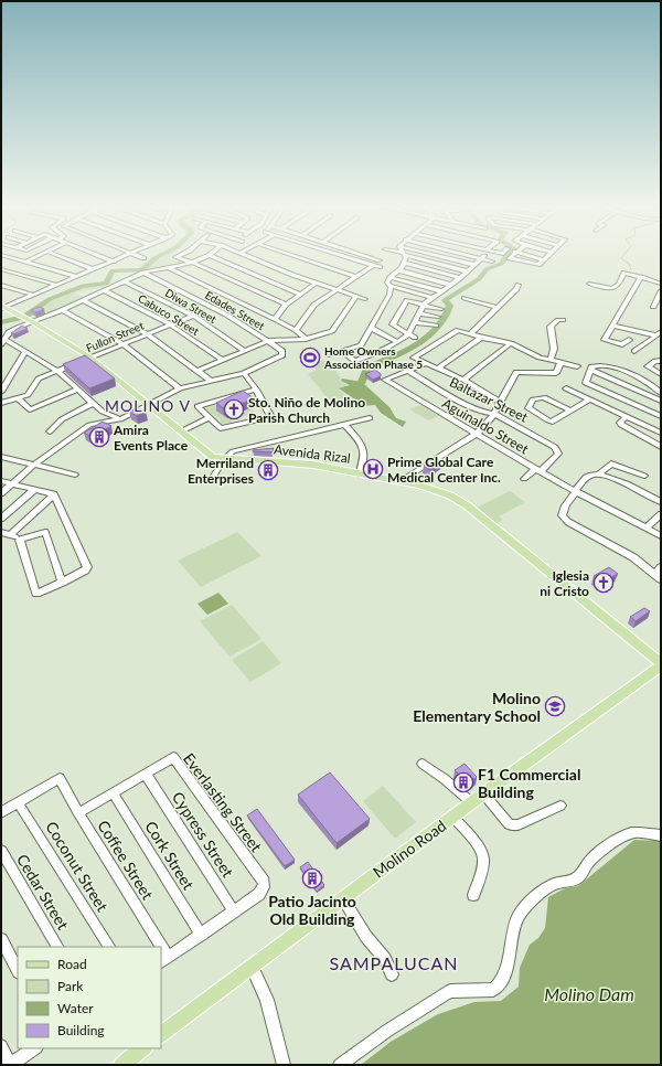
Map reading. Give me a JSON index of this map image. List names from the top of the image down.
{
  "streets": {
    "main road": ["Avenida Rizal", "Molino Road"],
    "street": [
      "Diwa Street",
      "Edades Street",
      "Cabuco Street",
      "Fullon Street",
      "Baltazar Street",
      "Aguinaldo Street",
      "Everlasting Street",
      "Cypress Street",
      "Cork Street",
      "Coffee Street",
      "Coconut Street",
      "Cedar Street"
    ]
  },
  "crossings": [
    ["Diwa Street", "Fullon Street"],
    ["Cabuco Street", "Fullon Street"],
    ["Fullon Street", "Avenida Rizal"],
    ["Baltazar Street", "Aguinaldo Street"],
    ["Avenida Rizal", "Molino Road"],
    ["Everlasting Street", "Cypress Street"],
    ["Everlasting Street", "Cork Street"],
    ["Everlasting Street", "Coffee Street"],
    ["Coffee Street", "Coconut Street"]
  ],
  "districts": ["MOLINO V", "SAMPALUCAN"],
  "water": ["Molino Dam"],
  "places": {
    "sports": ["Home Owners Association Phase 5"],
    "church": ["Sto. Niño de Molino Parish Church", "Iglesia ni Cristo"],
    "building": [
      "Amira Events Place",
      "Merriland Enterprises",
      "F1 Commercial Building",
      "Patio Jacinto Old Building"
    ],
    "hospital": ["Prime Global Care Medical Center Inc."],
    "school or university": ["Molino Elementary School"]
  },
  "legend": [
    "Road",
    "Park",
    "Water",
    "Building"
  ]
}
